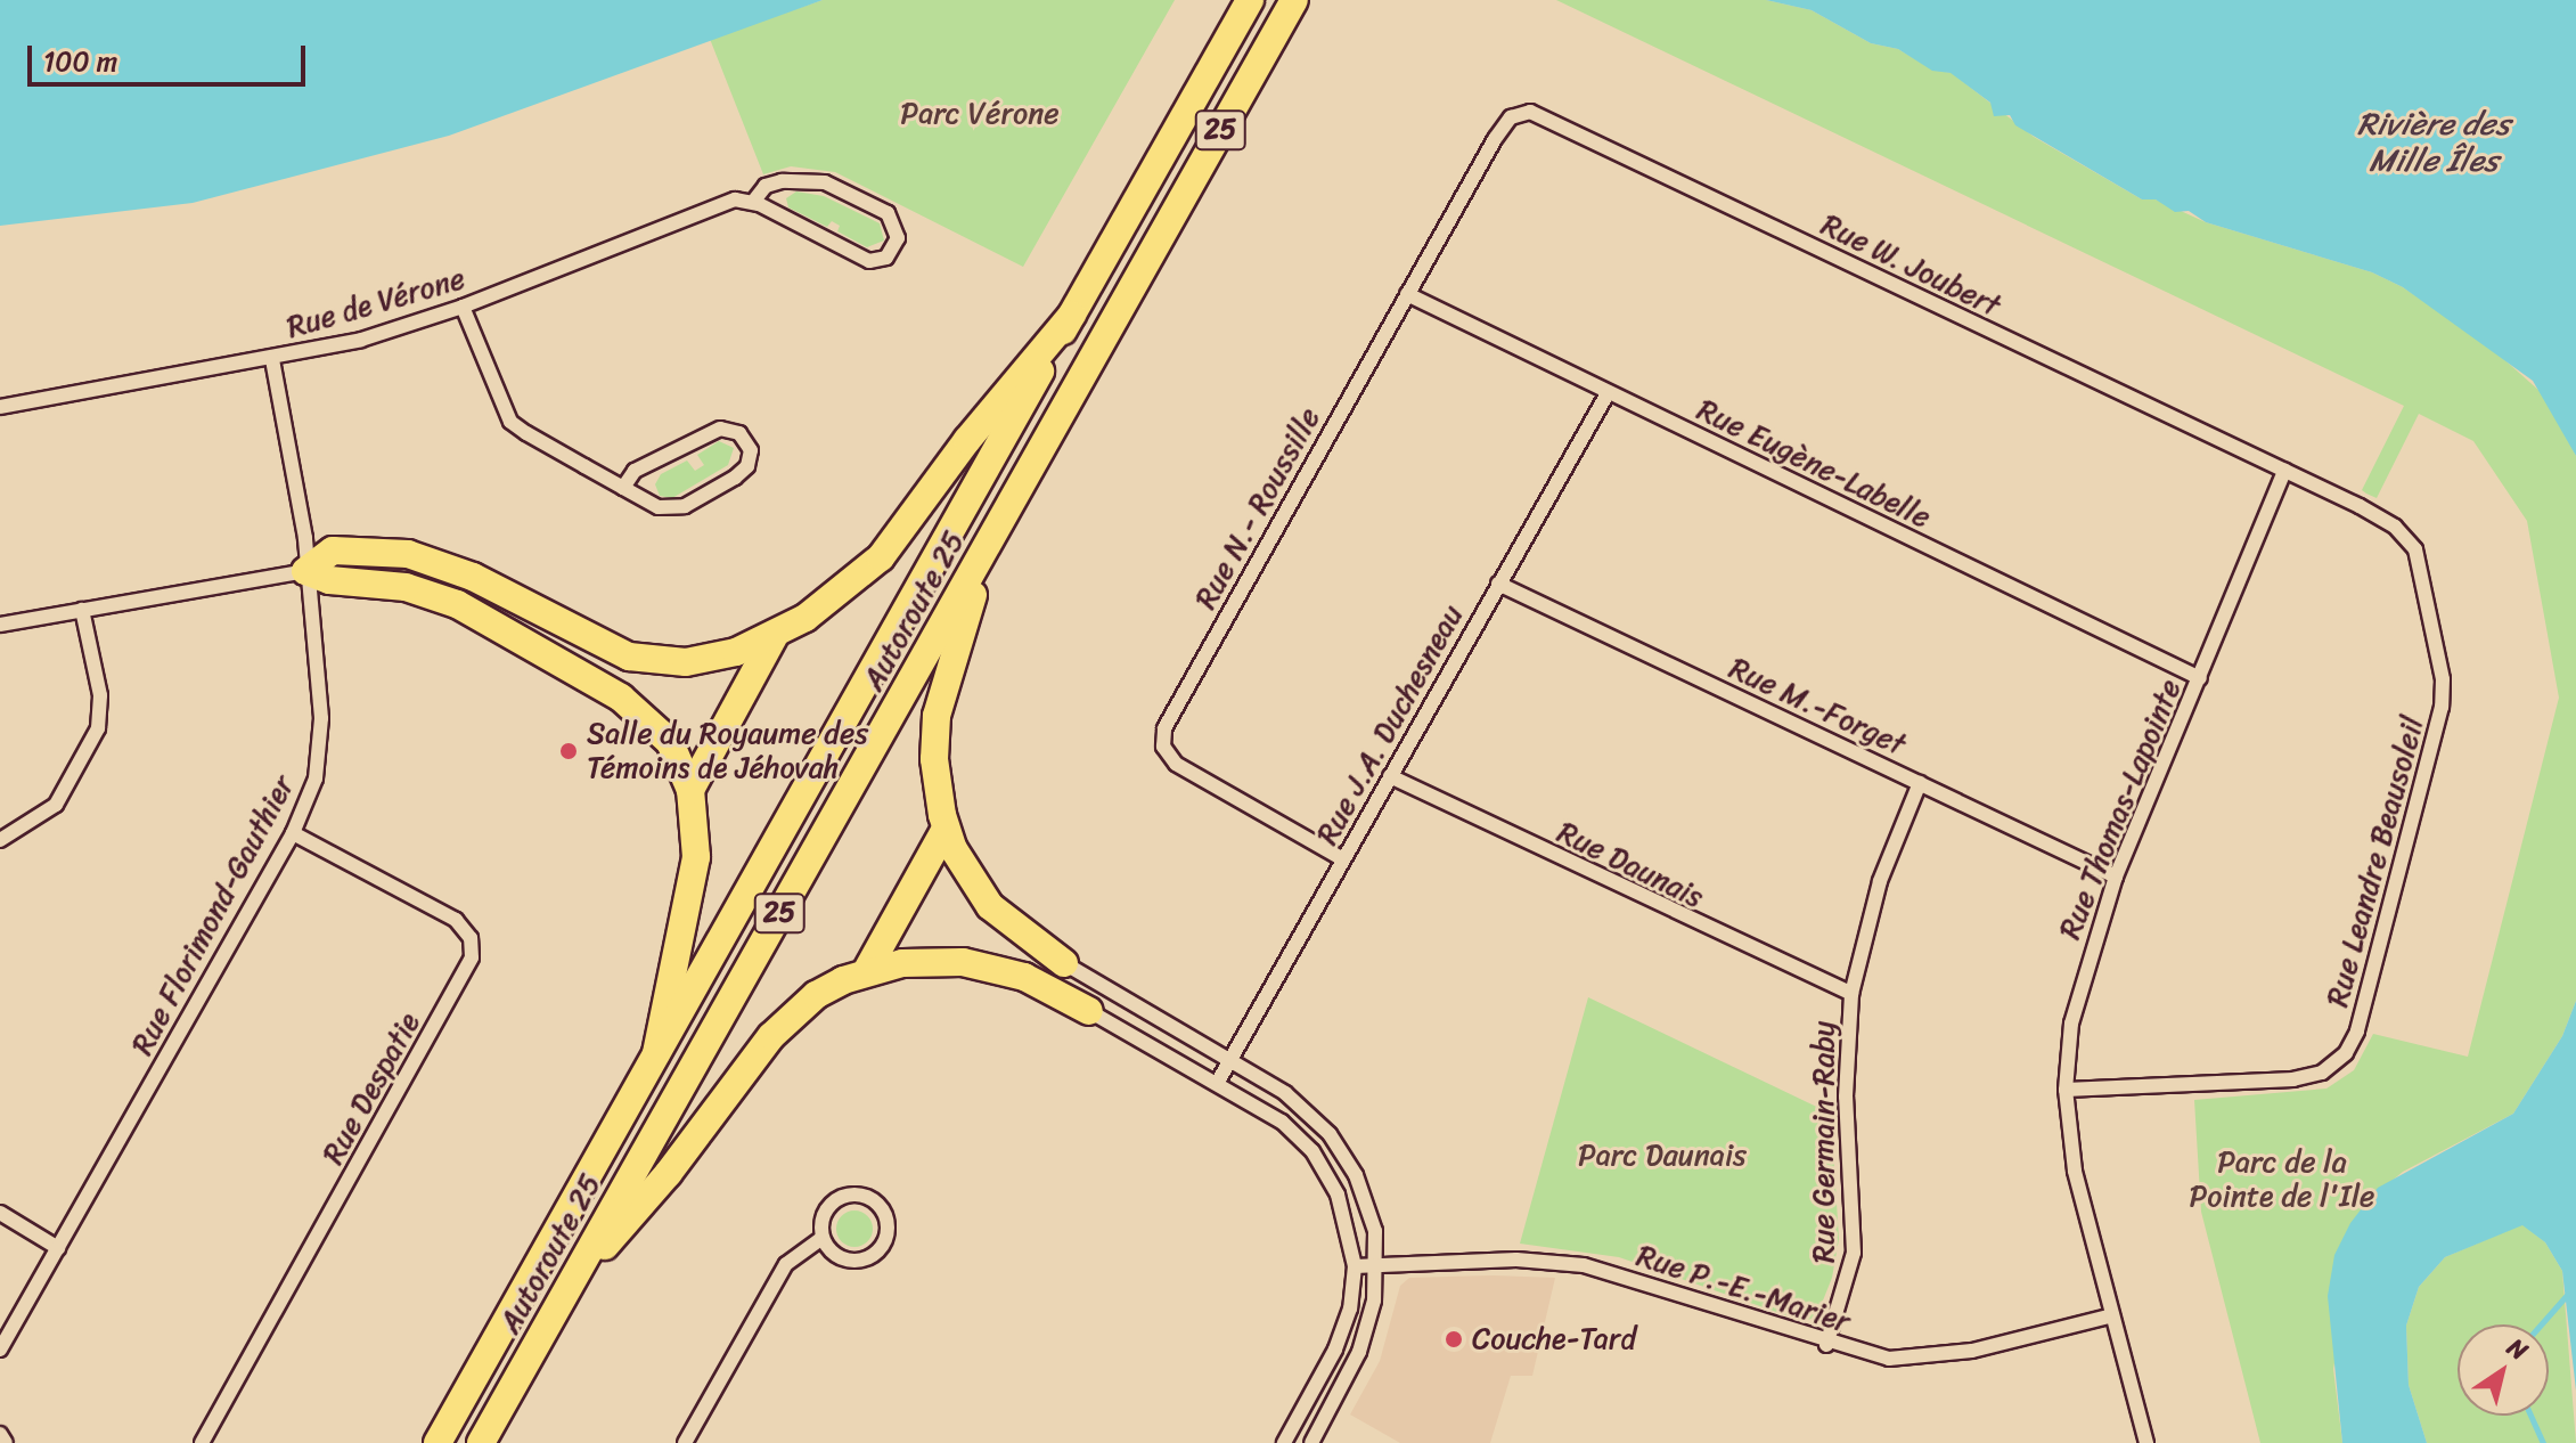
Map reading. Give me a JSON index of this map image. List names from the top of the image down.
{
  "streets": {
    "highway": ["25", "Autoroute 25"],
    "street": [
      "Rue W. Joubert",
      "Rue de Vérone",
      "Rue Eugène-Labelle",
      "Rue N.- Roussille",
      "Rue M.-Forget",
      "Rue J.A. Duchesneau",
      "Rue Thomas-Lapointe",
      "Rue Leandre Beausoleil",
      "Rue Daunais",
      "Rue Florimond-Gauthier",
      "Rue Despatie",
      "Rue Germain-Raby",
      "Rue P.-E.-Marier"
    ]
  },
  "crossings": [
    ["Rue W. Joubert", "Rue N.- Roussille"],
    ["Rue W. Joubert", "Rue Thomas-Lapointe"],
    ["Rue W. Joubert", "Rue Leandre Beausoleil"],
    ["Rue de Vérone", "Rue Florimond-Gauthier"],
    ["Rue Eugène-Labelle", "Rue N.- Roussille"],
    ["Rue Eugène-Labelle", "Rue J.A. Duchesneau"],
    ["Rue Eugène-Labelle", "Rue Thomas-Lapointe"],
    ["Rue N.- Roussille", "Rue J.A. Duchesneau"],
    ["Rue M.-Forget", "Rue J.A. Duchesneau"],
    ["Rue M.-Forget", "Rue Thomas-Lapointe"],
    ["Rue M.-Forget", "Rue Germain-Raby"],
    ["Rue J.A. Duchesneau", "Rue Daunais"],
    ["Rue Thomas-Lapointe", "Rue Leandre Beausoleil"],
    ["Rue Thomas-Lapointe", "Rue P.-E.-Marier"],
    ["Rue Daunais", "Rue Germain-Raby"],
    ["Rue Florimond-Gauthier", "Rue Despatie"],
    ["Rue Germain-Raby", "Rue P.-E.-Marier"]
  ],
  "water": ["Rivière des Mille Îles"],
  "parks": ["Parc Vérone", "Parc Daunais", "Parc de la Pointe de l'Ile"],
  "places": ["Salle du Royaume des Témoins de Jéhovah", "Couche-Tard"],
  "scale_bar": "100 m",
  "north": "top right"
}
